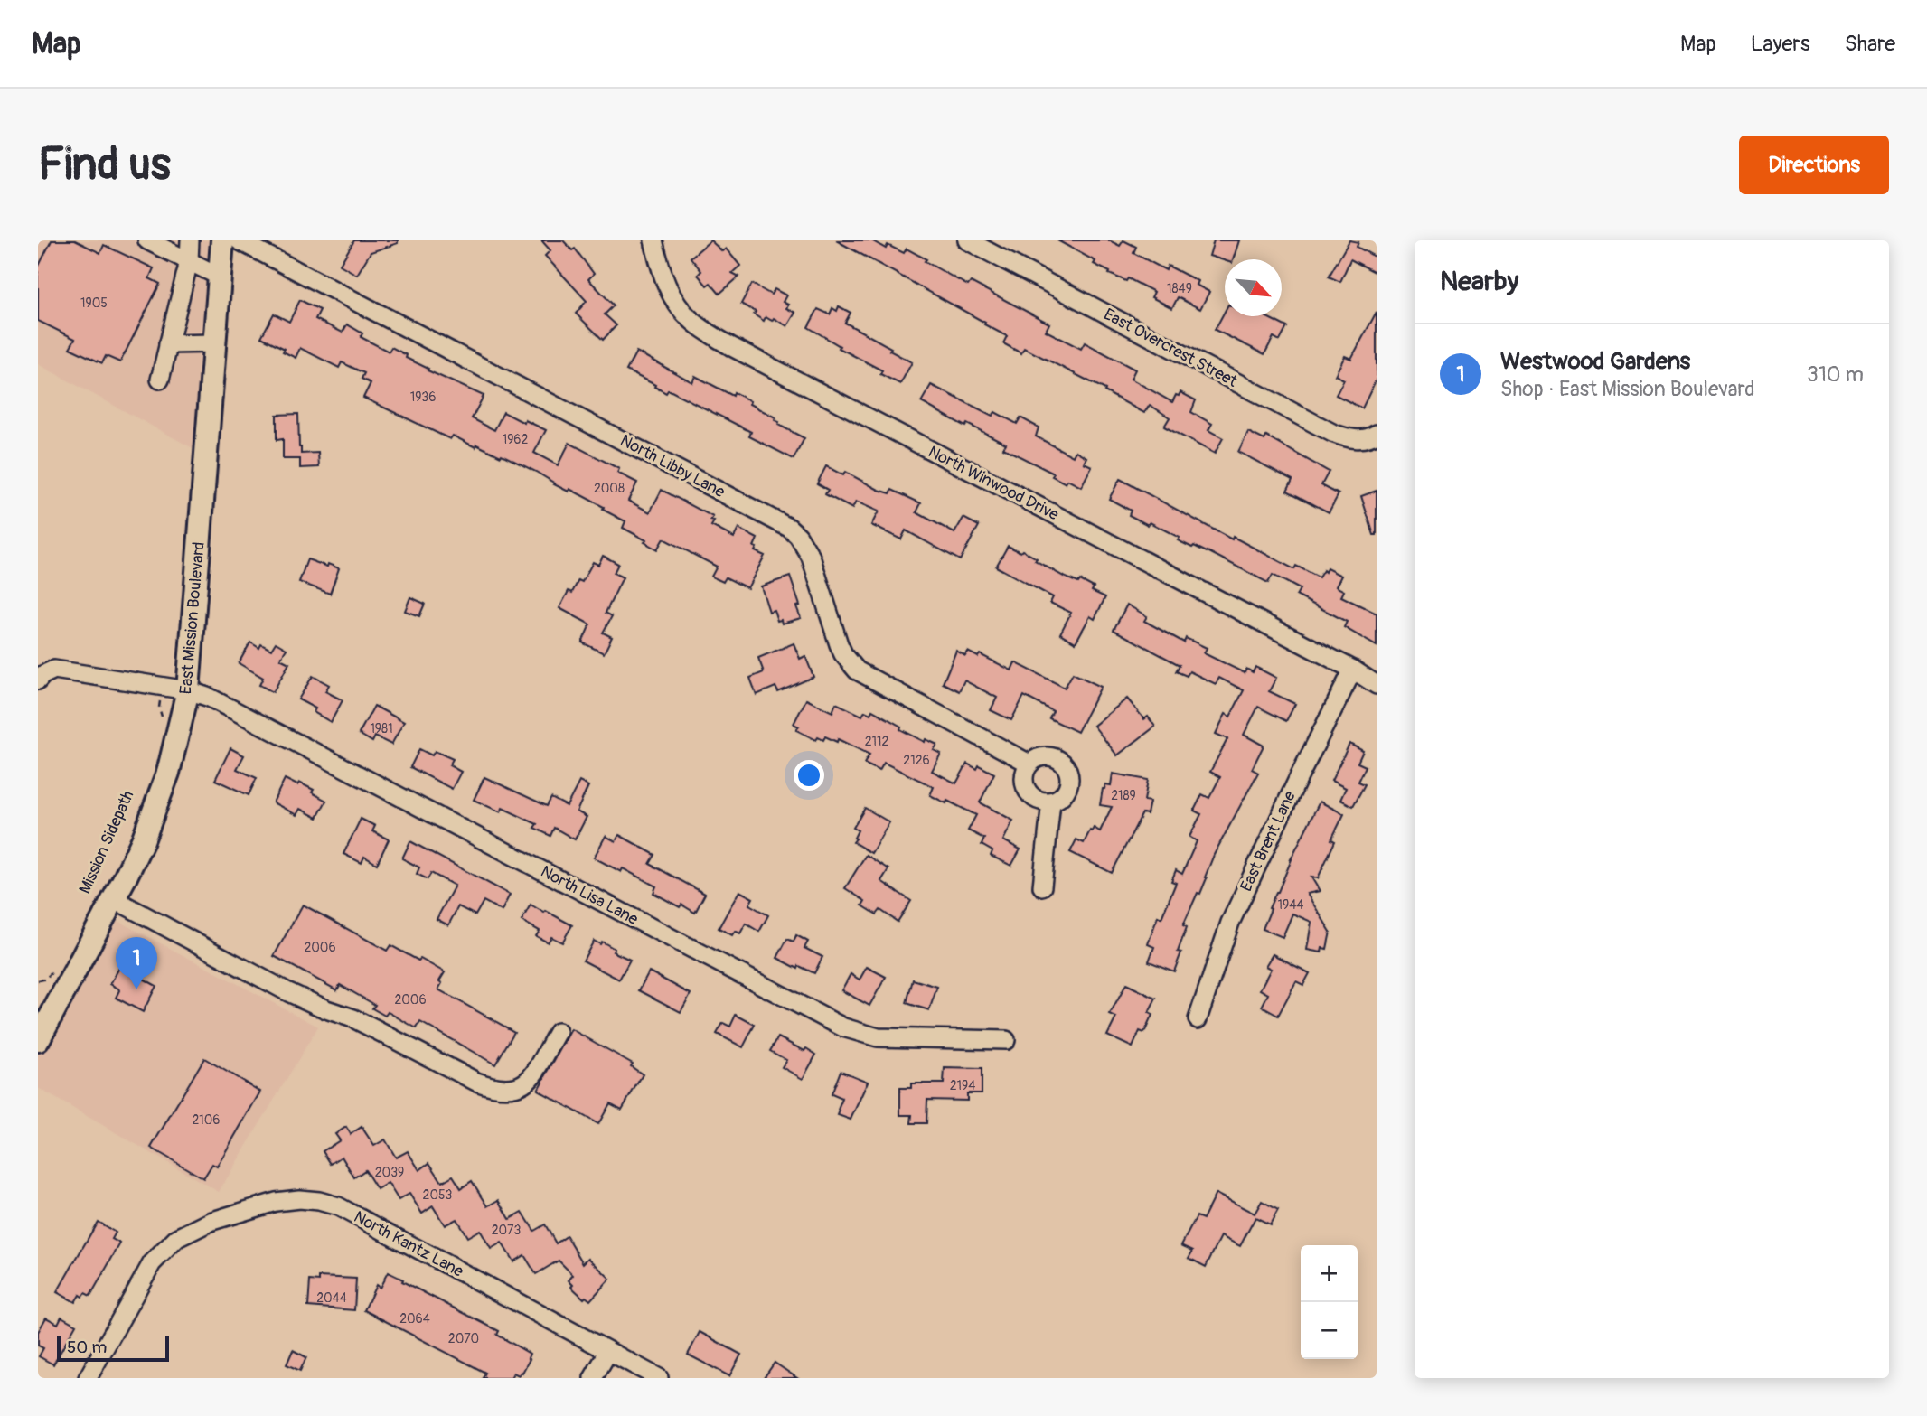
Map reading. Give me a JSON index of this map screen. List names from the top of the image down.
{
  "streets": {
    "main road": ["East Mission Boulevard"],
    "street": [
      "East Overcrest Street",
      "North Libby Lane",
      "North Winwood Drive",
      "East Brent Lane",
      "North Lisa Lane",
      "North Kantz Lane"
    ]
  },
  "crossings": [
    ["North Winwood Drive", "East Brent Lane"],
    ["East Mission Boulevard", "North Lisa Lane"]
  ],
  "house_numbers": [
    "1849",
    "1905",
    "1936",
    "1962",
    "2008",
    "1981",
    "2112",
    "2126",
    "2189",
    "1944",
    "2006",
    "2006",
    "2194",
    "2106",
    "2039",
    "2053",
    "2073",
    "2044",
    "2064",
    "2070"
  ],
  "scale_bar": "50 m",
  "north": "bottom right",
  "page": {
    "header": "Map",
    "nav": ["Map", "Layers", "Share"],
    "buttons": "Directions",
    "title": "Find us",
    "heading": "Nearby",
    "list": [
      {
        "mark": "1",
        "name": "Westwood Gardens",
        "note": "Shop · East Mission Boulevard",
        "value": "310 m"
      }
    ],
    "pins": "1",
    "map_buttons": ["+", "−"],
    "scale": "50 m"
  }
}
